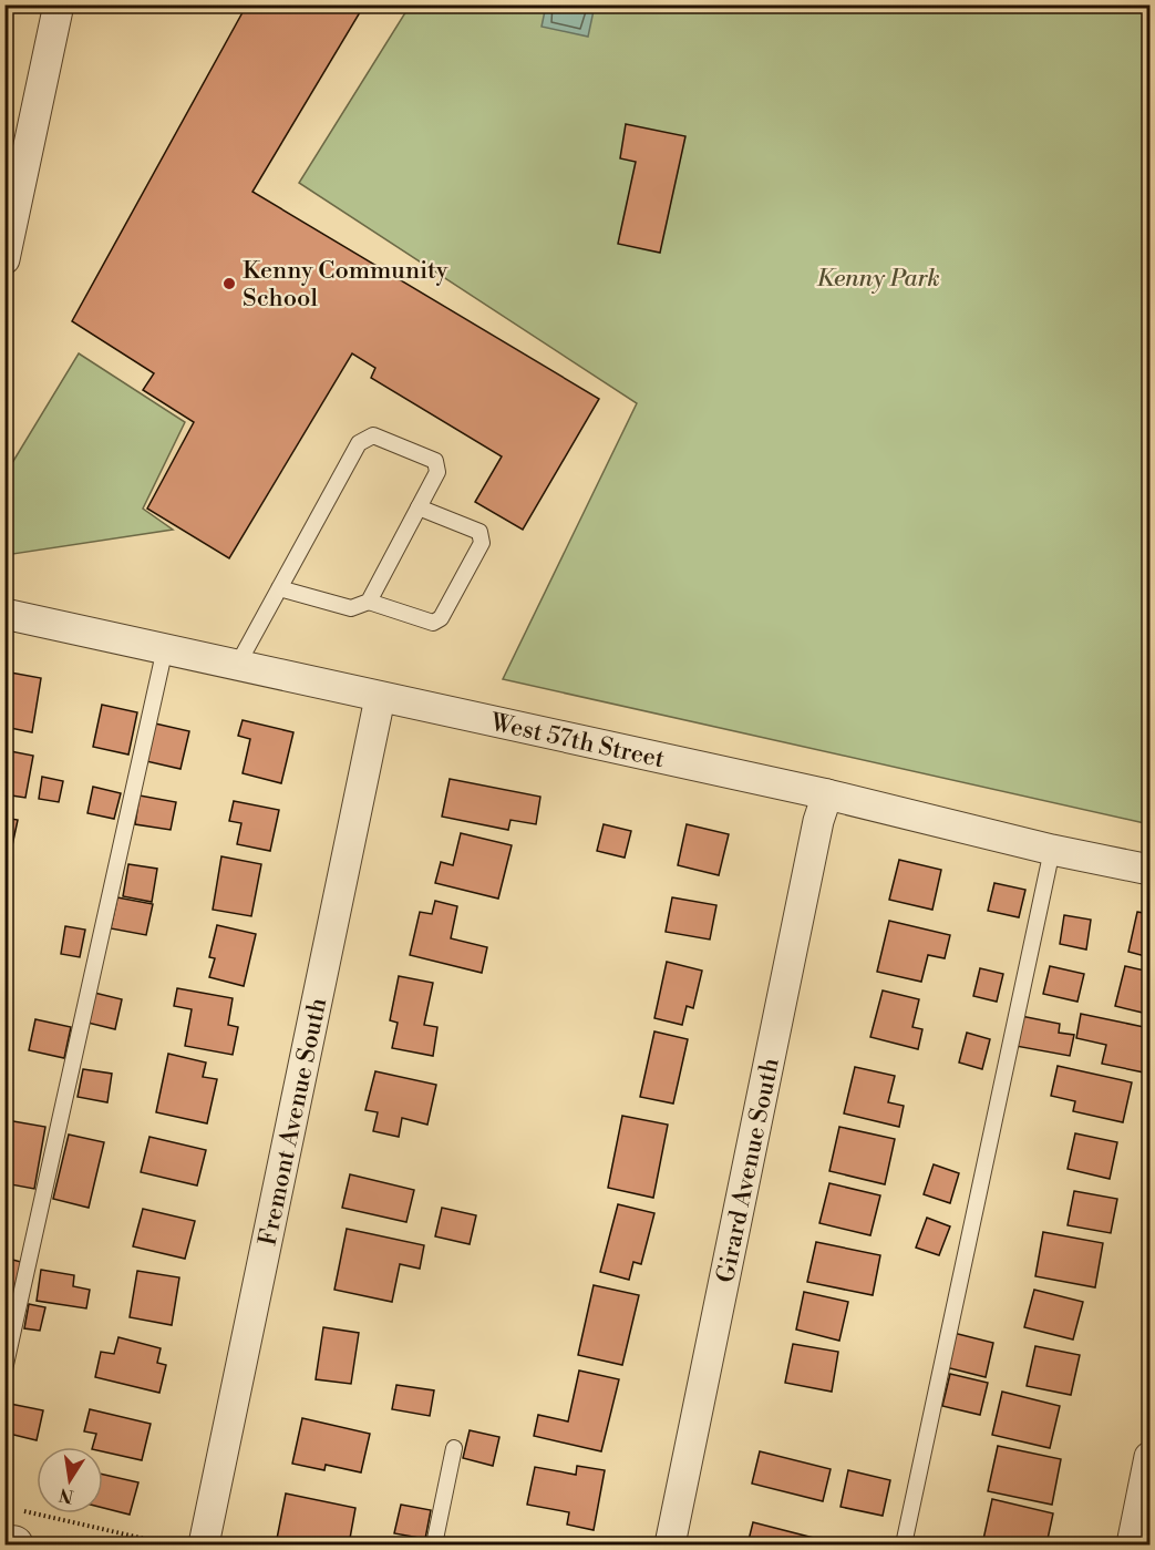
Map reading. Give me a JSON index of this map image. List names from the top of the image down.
{
  "streets": {
    "street": ["West 57th Street", "Fremont Avenue South", "Girard Avenue South"]
  },
  "crossings": [
    ["West 57th Street", "Fremont Avenue South"],
    ["West 57th Street", "Girard Avenue South"]
  ],
  "parks": ["Kenny Park"],
  "places": ["Kenny Community School"],
  "north": "bottom"
}
